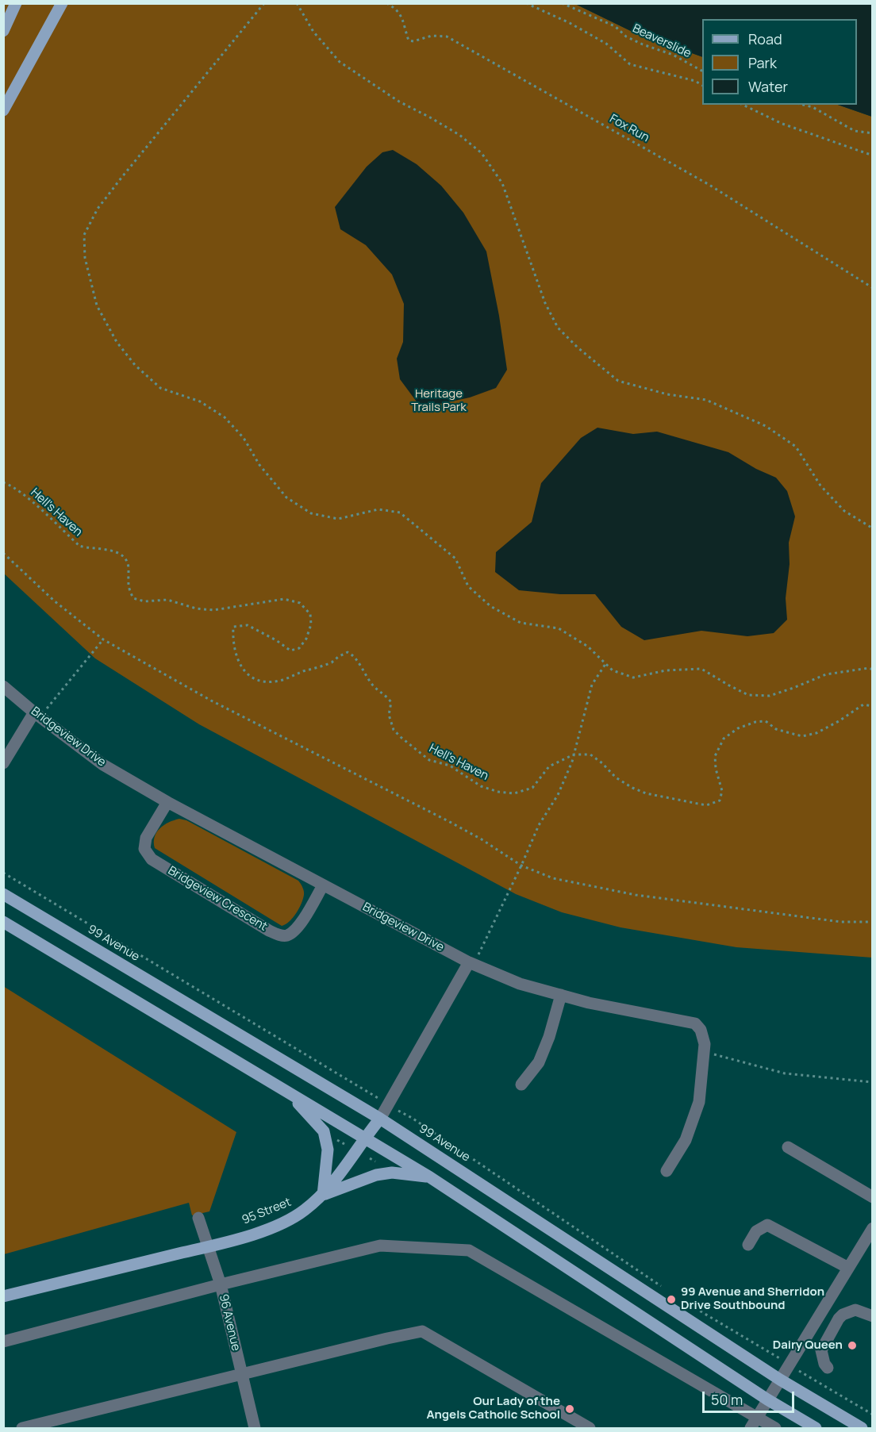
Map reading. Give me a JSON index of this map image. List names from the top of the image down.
{
  "streets": {
    "main road": ["99 Avenue", "95 Street"],
    "street": ["Bridgeview Drive", "Bridgeview Crescent", "96 Avenue"],
    "path": ["Beaverslide", "Fox Run", "Hell's Haven"]
  },
  "crossings": [
    ["Bridgeview Drive", "Bridgeview Crescent"],
    ["Bridgeview Drive", "95 Street"],
    ["99 Avenue", "95 Street"],
    ["95 Street", "96 Avenue"]
  ],
  "parks": ["Heritage Trails Park"],
  "places": ["99 Avenue and Sherridon Drive Southbound", "Dairy Queen", "Our Lady of the Angels Catholic School"],
  "legend": ["Road", "Park", "Water"],
  "scale_bar": "50 m"
}
